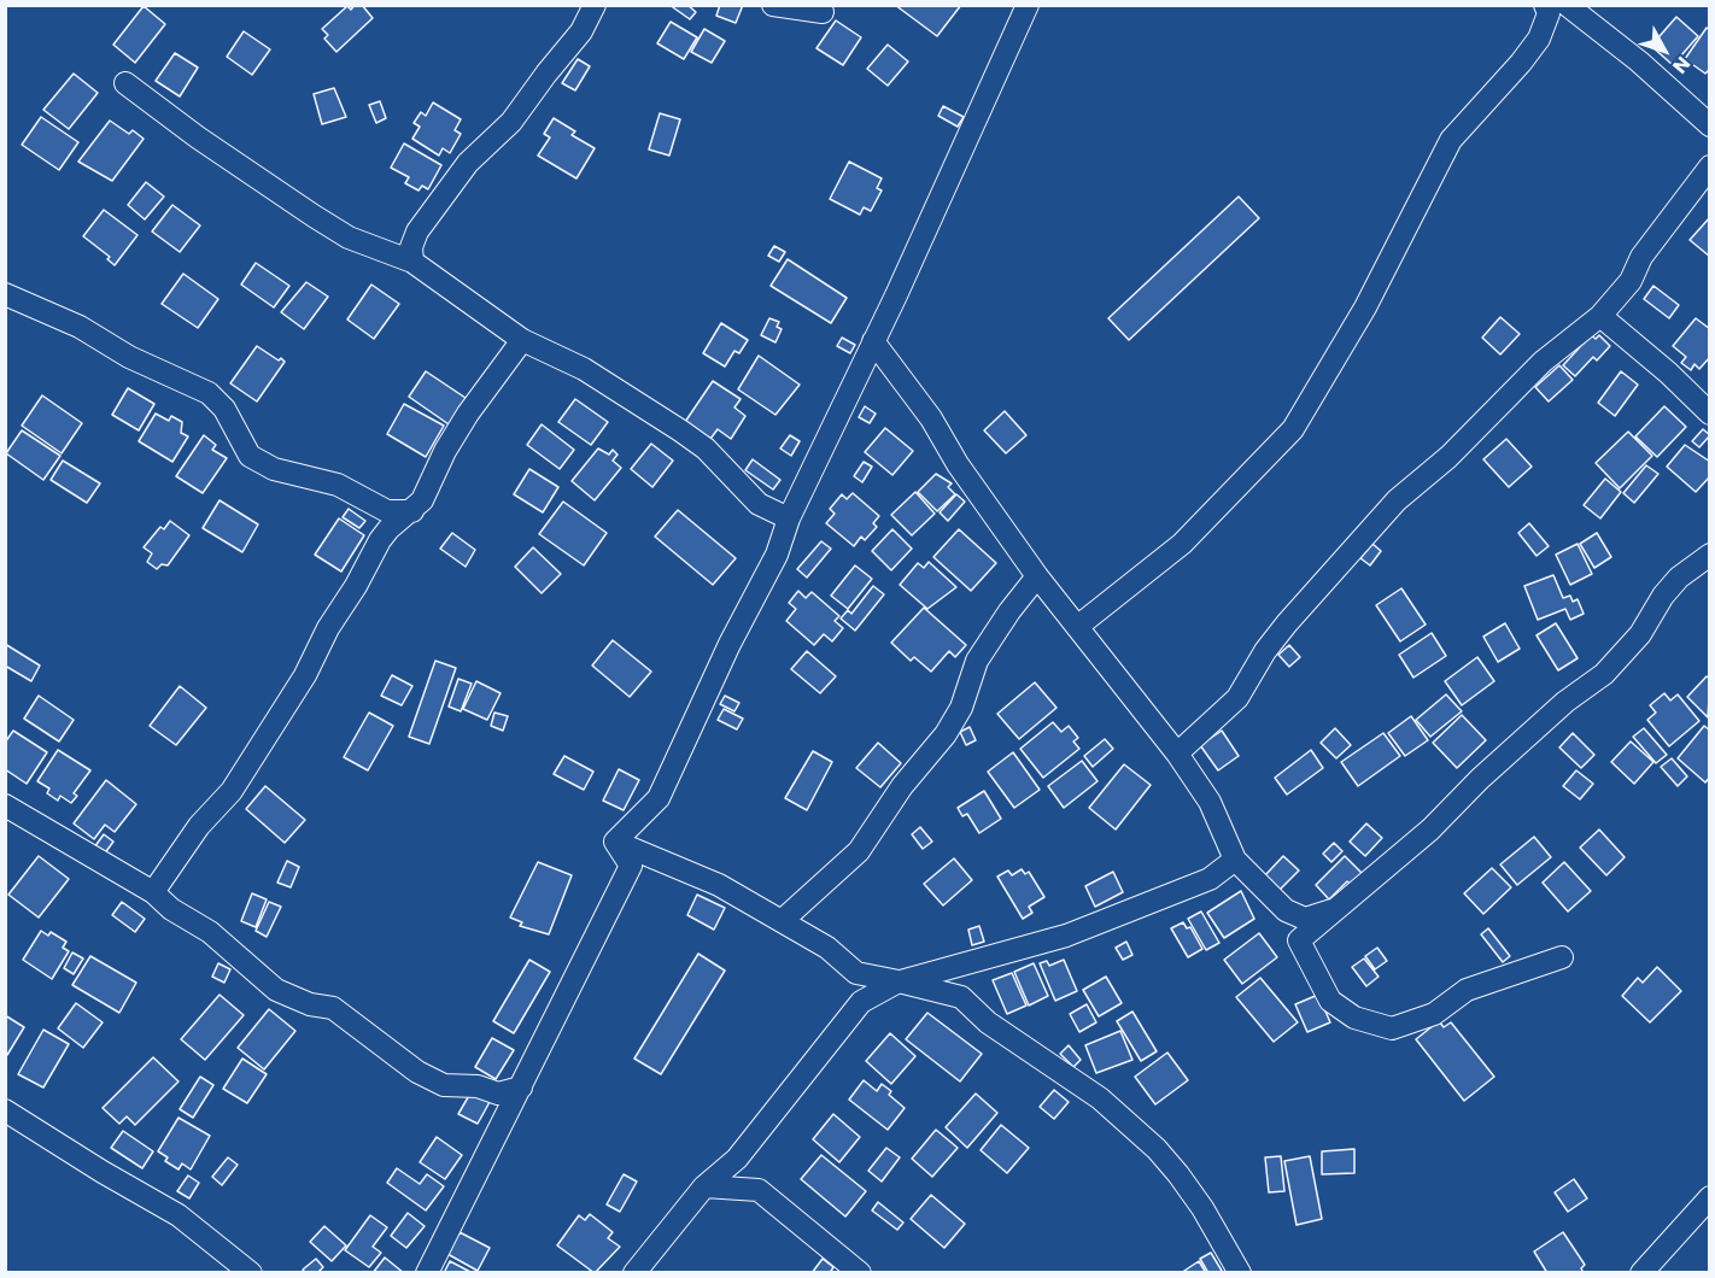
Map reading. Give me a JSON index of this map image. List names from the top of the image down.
{
  "north": "bottom right"
}
